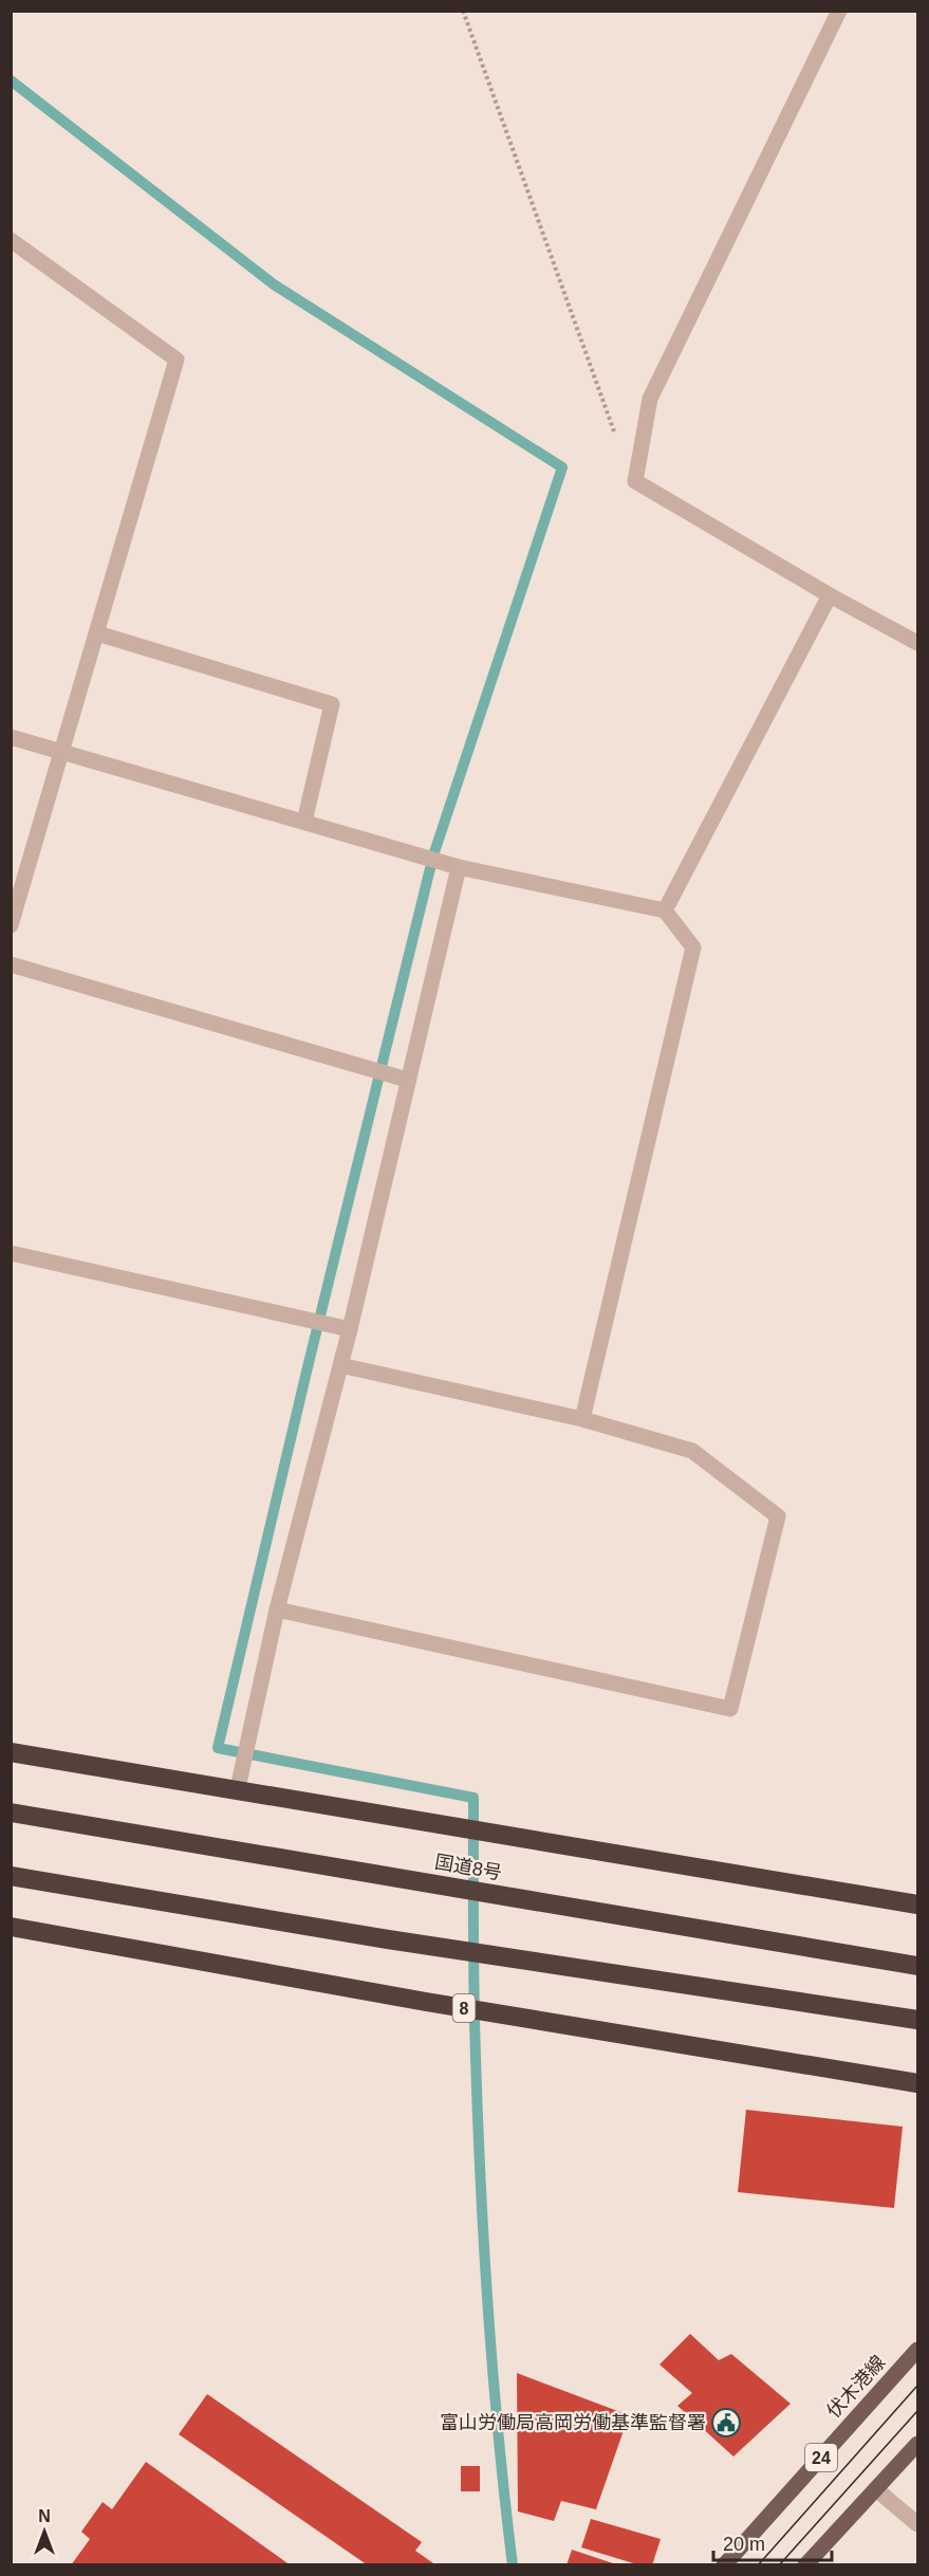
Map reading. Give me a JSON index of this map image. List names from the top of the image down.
{
  "streets": {
    "highway": ["国道8号", "8"],
    "main road": ["伏木港線", "24"]
  },
  "places": {
    "public building": ["富山労働局高岡労働基準監督署"]
  },
  "scale_bar": "20 m",
  "north": "top"
}
